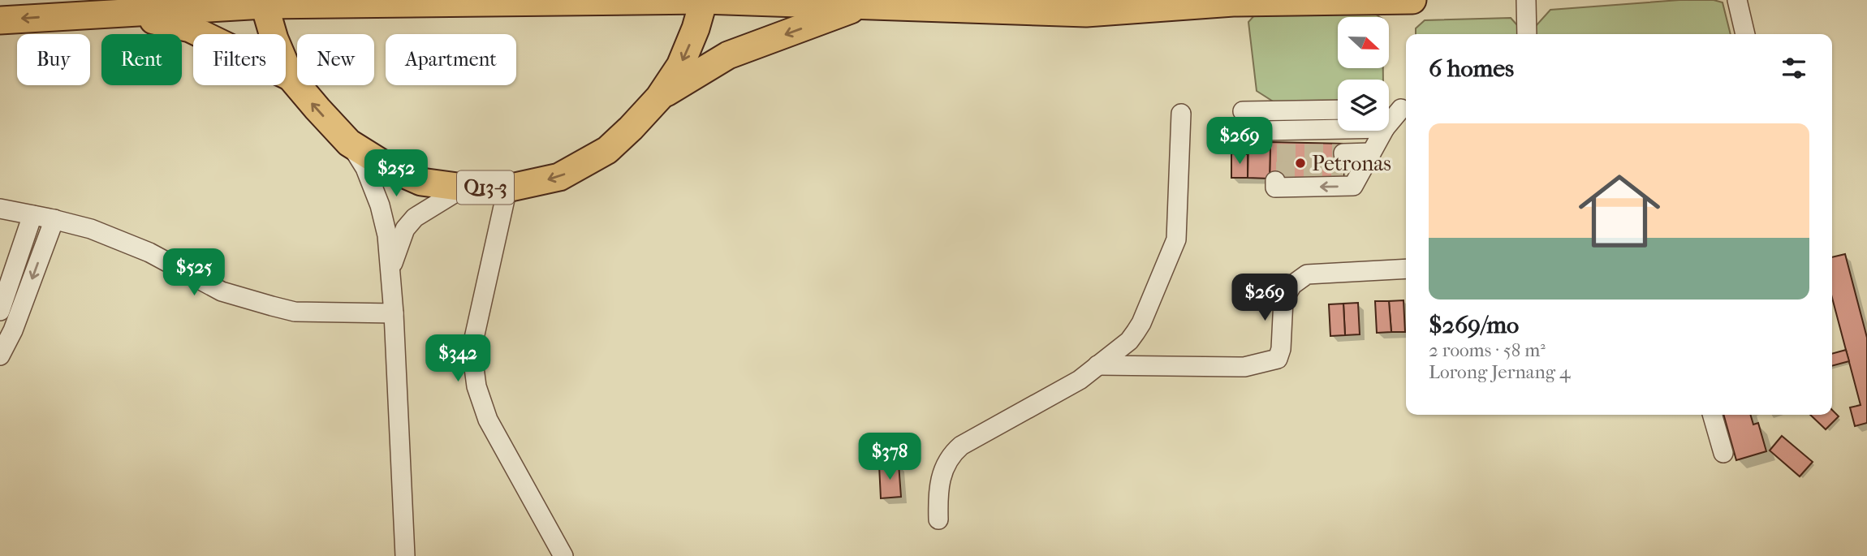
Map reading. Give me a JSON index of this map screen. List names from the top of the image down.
{
  "streets": {
    "highway": ["Q13-3"]
  },
  "places": ["Petronas"],
  "north": "right",
  "page": {
    "chip": [
      "Buy",
      "Rent",
      "Filters",
      "New",
      "Apartment"
    ],
    "heading": "6 homes",
    "list": [
      {
        "name": "$269/mo",
        "note": "2 rooms · 58 m² · Lorong Jernang 4"
      }
    ],
    "price": [
      "$269",
      "$252",
      "$525",
      "$269",
      "$342",
      "$378"
    ]
  }
}
